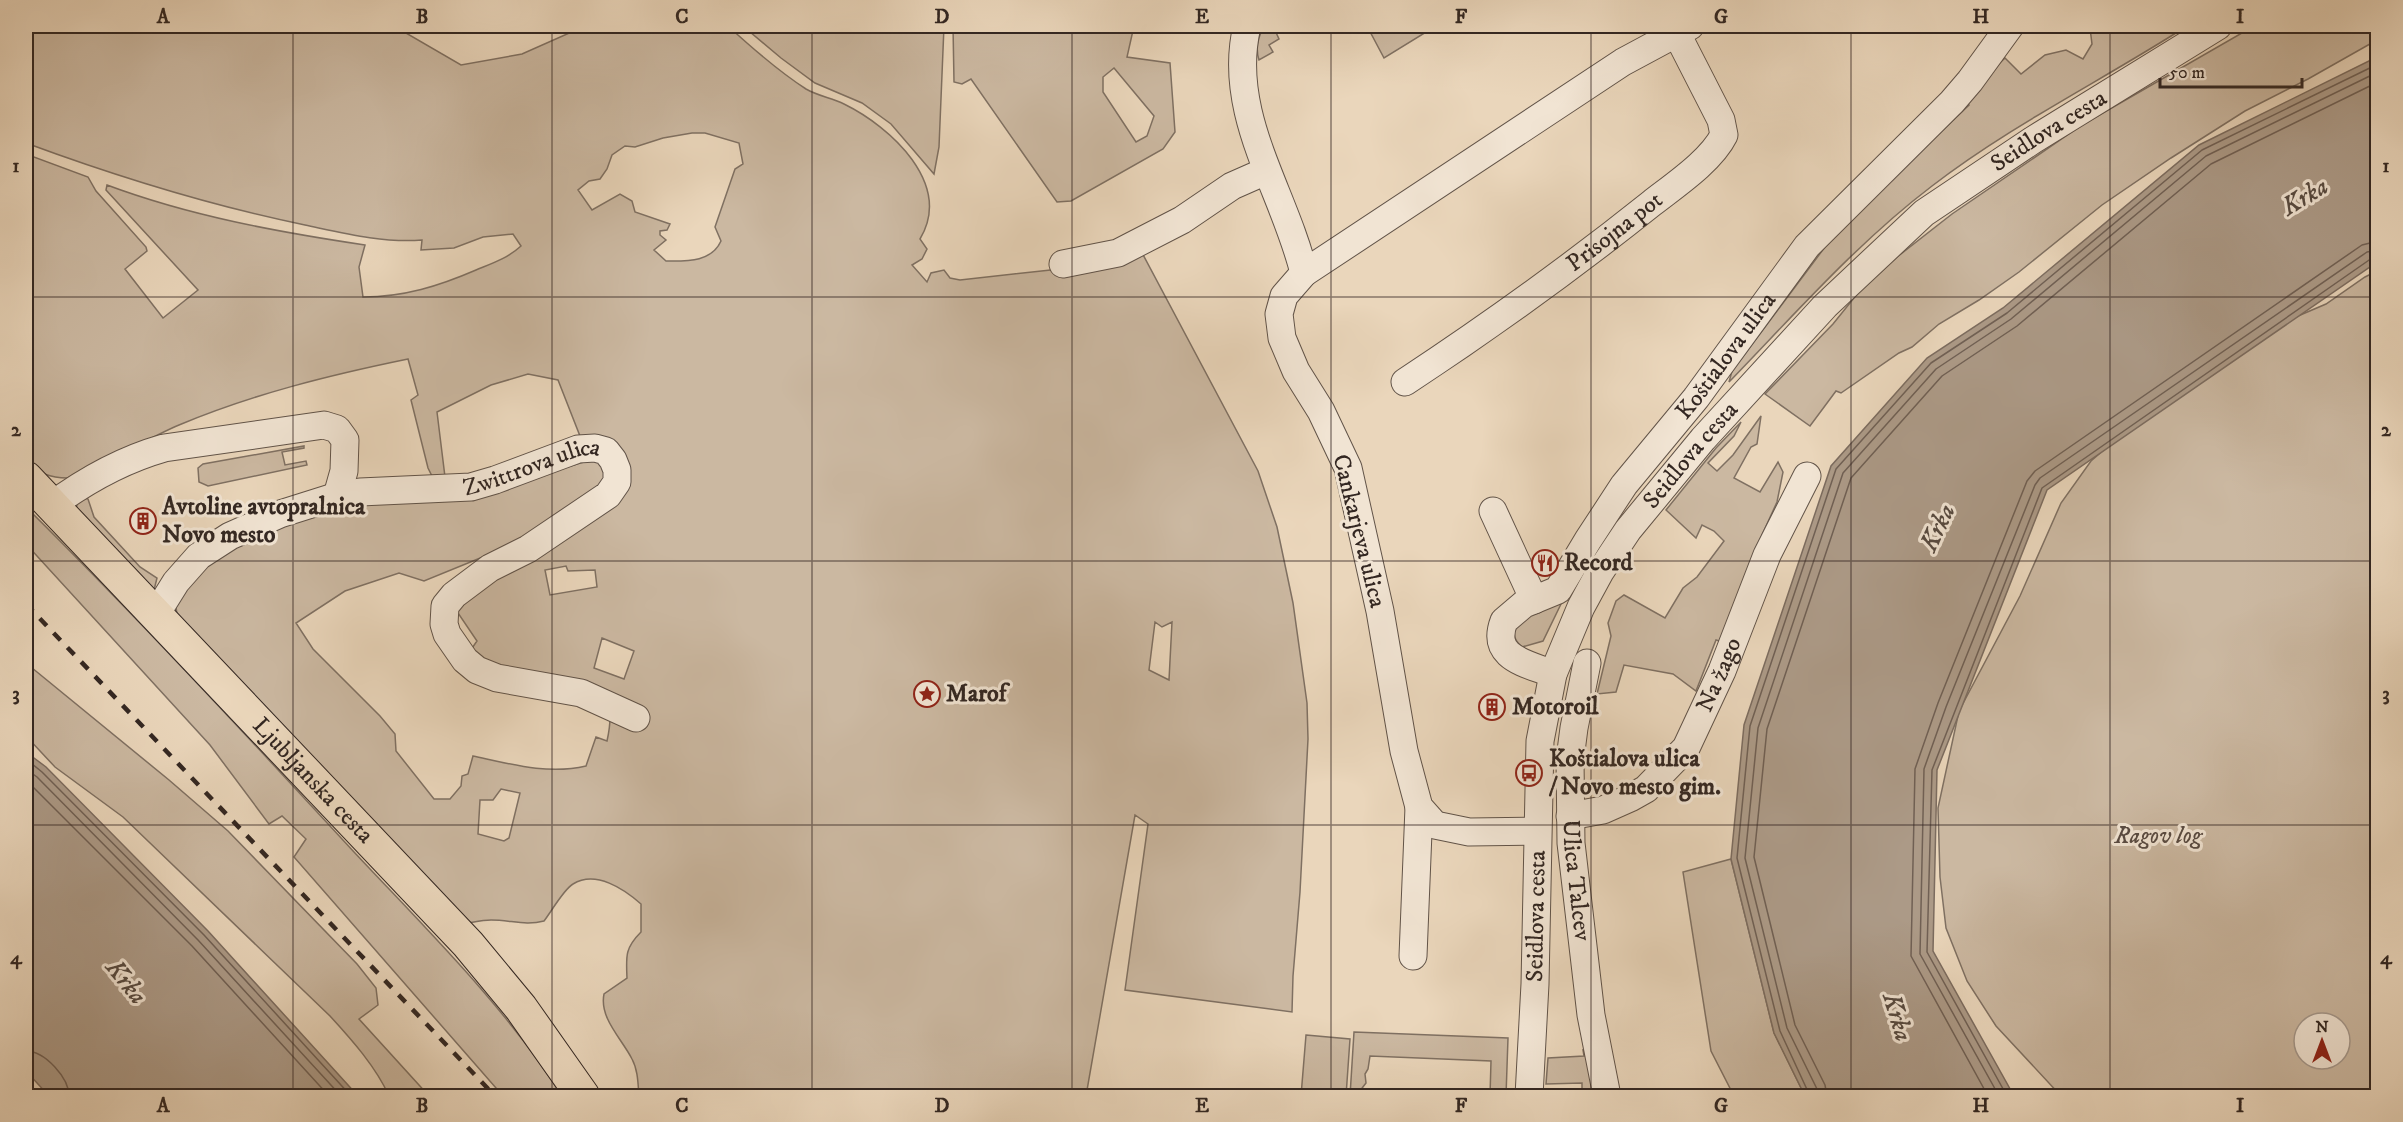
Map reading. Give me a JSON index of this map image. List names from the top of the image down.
{
  "streets": {
    "main road": ["Ljubljanska cesta"],
    "street": [
      "Seidlova cesta",
      "Prisojna pot",
      "Koštialova ulica",
      "Zwittrova ulica",
      "Cankarjeva ulica",
      "Na žago",
      "Ulica Talcev"
    ]
  },
  "crossings": [
    ["Seidlova cesta", "Koštialova ulica"],
    ["Prisojna pot", "Cankarjeva ulica"],
    ["Zwittrova ulica", "Ljubljanska cesta"],
    ["Na žago", "Ulica Talcev"]
  ],
  "water": ["Krka"],
  "parks": ["Ragov log"],
  "places": {
    "building": ["Avtoline avtopralnica Novo mesto", "Motoroil"],
    "restaurant": ["Record"],
    "place": ["Marof"],
    "bus stop": ["Koštialova ulica / Novo mesto gim."]
  },
  "scale_bar": "50 m",
  "north": "top",
  "grid": {
    "columns": [
      "A",
      "B",
      "C",
      "D",
      "E",
      "F",
      "G",
      "H",
      "I"
    ],
    "rows": [
      "1",
      "2",
      "3",
      "4"
    ]
  }
}
